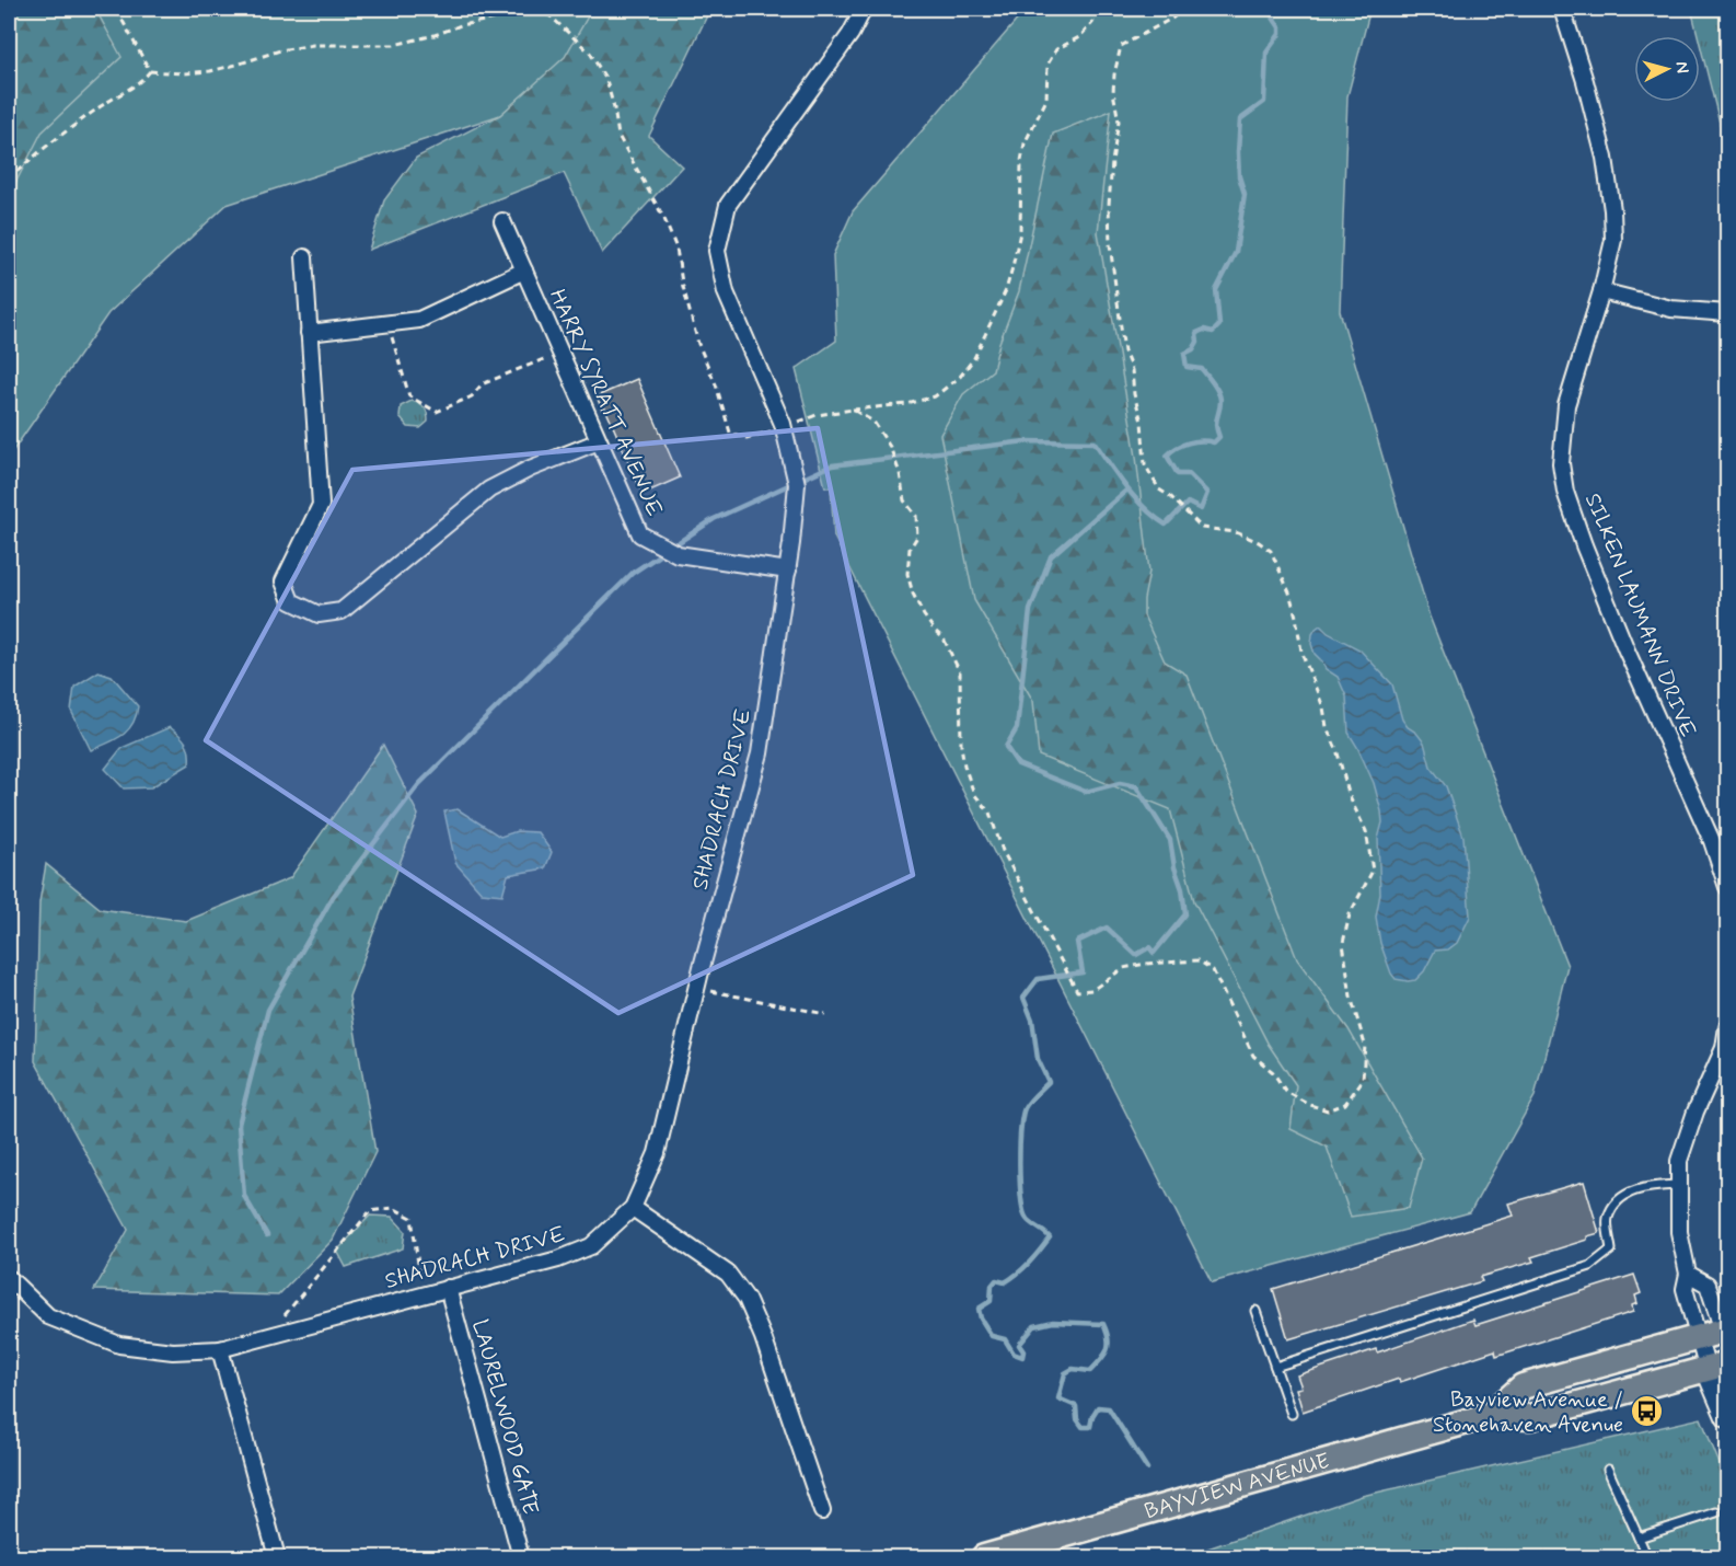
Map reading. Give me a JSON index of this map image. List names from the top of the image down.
{
  "streets": {
    "main road": ["BAYVIEW AVENUE"],
    "street": [
      "HARRY SYRATT AVENUE",
      "SILKEN LAUMANN DRIVE",
      "SHADRACH DRIVE",
      "LAURELWOOD GATE"
    ]
  },
  "crossings": [
    ["HARRY SYRATT AVENUE", "SHADRACH DRIVE"],
    ["SHADRACH DRIVE", "LAURELWOOD GATE"]
  ],
  "places": {
    "bus stop": ["Bayview Avenue / Stonehaven Avenue"]
  },
  "north": "right"
}
